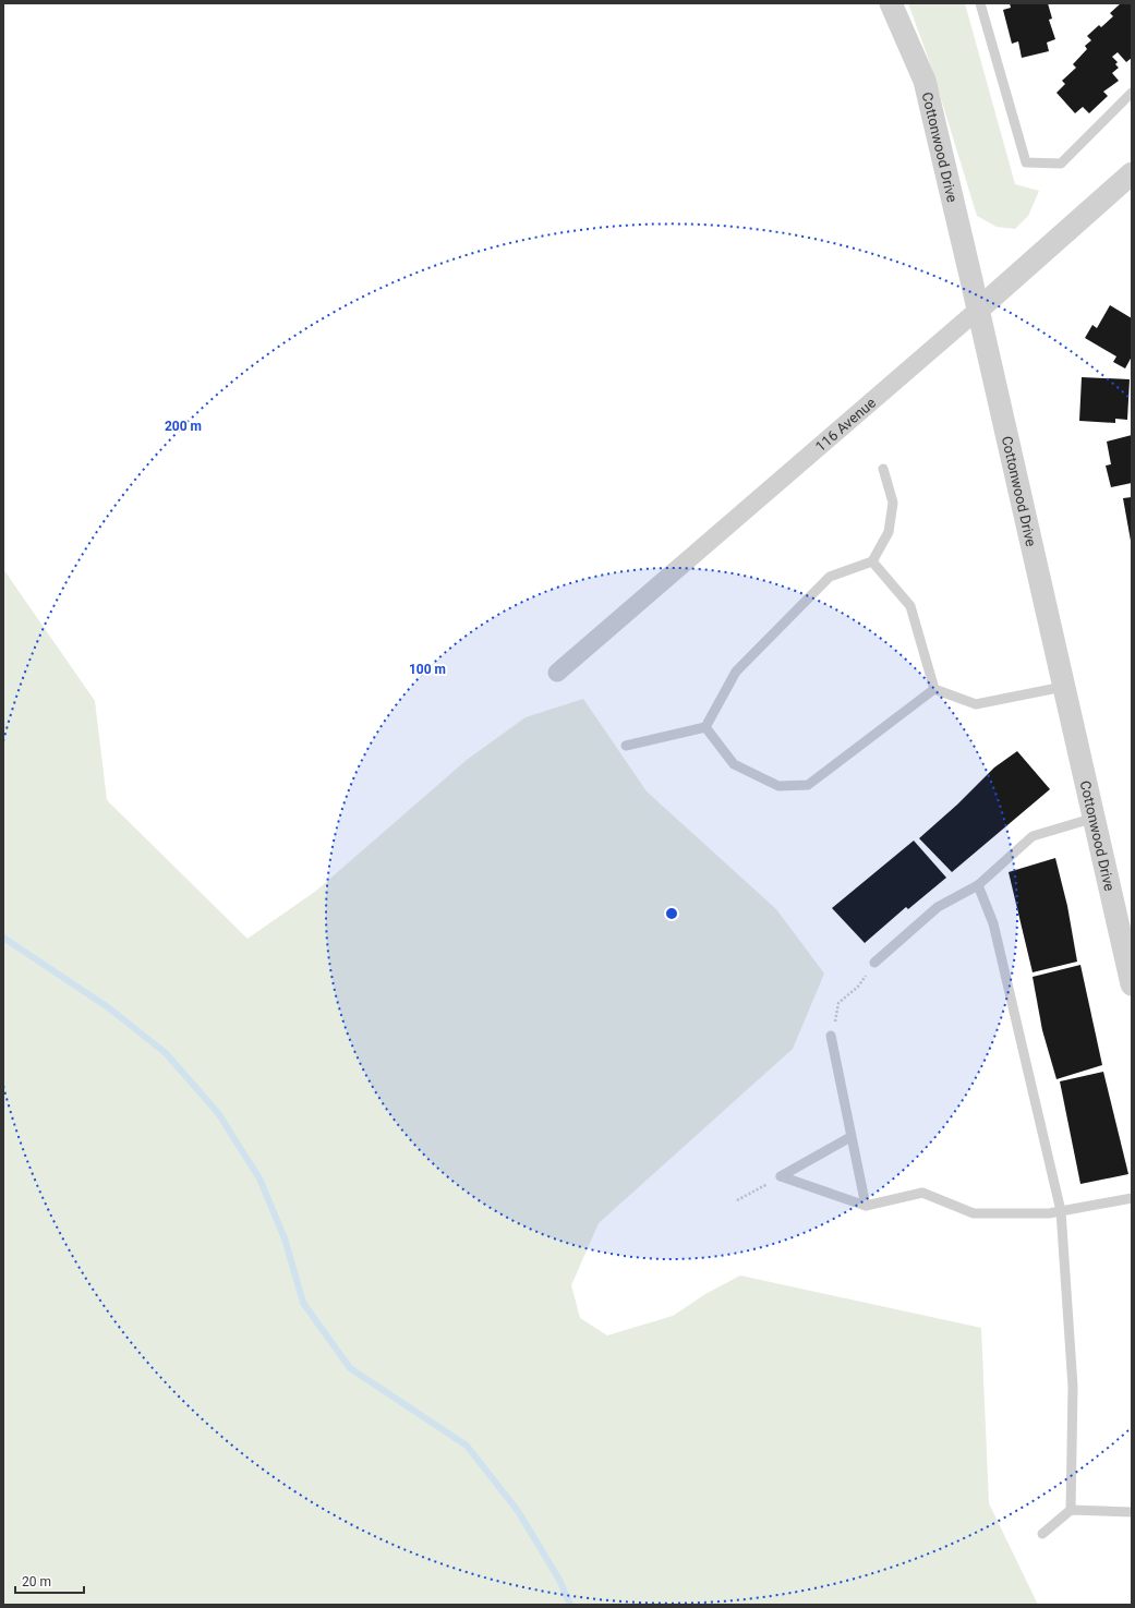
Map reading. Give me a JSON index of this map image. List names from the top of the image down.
{
  "streets": {
    "street": ["Cottonwood Drive", "116 Avenue"]
  },
  "crossings": [
    ["Cottonwood Drive", "116 Avenue"]
  ],
  "scale_bar": "20 m",
  "rings": ["200 m", "100 m"]
}
